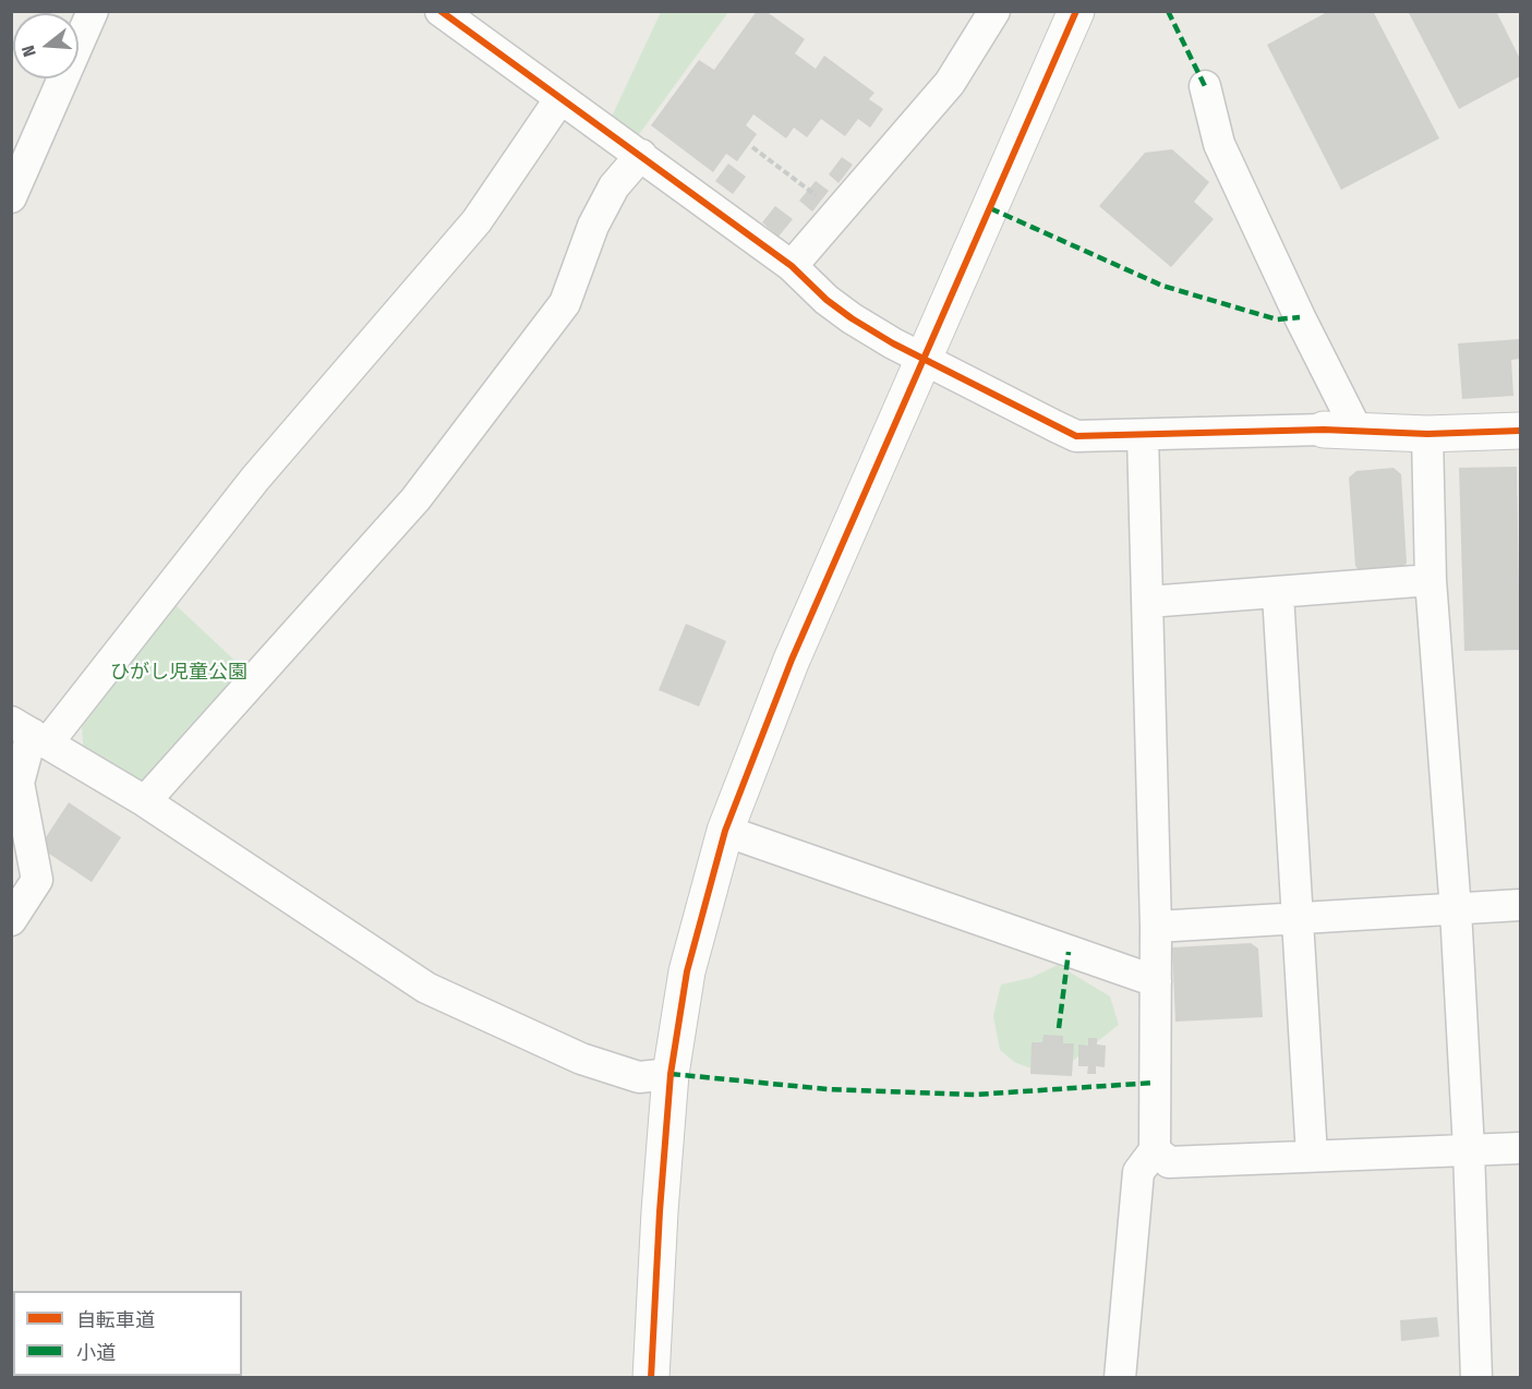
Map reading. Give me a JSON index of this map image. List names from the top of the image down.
{
  "parks": ["ひがし児童公園"],
  "legend": ["自転車道", "小道"],
  "north": "left"
}
